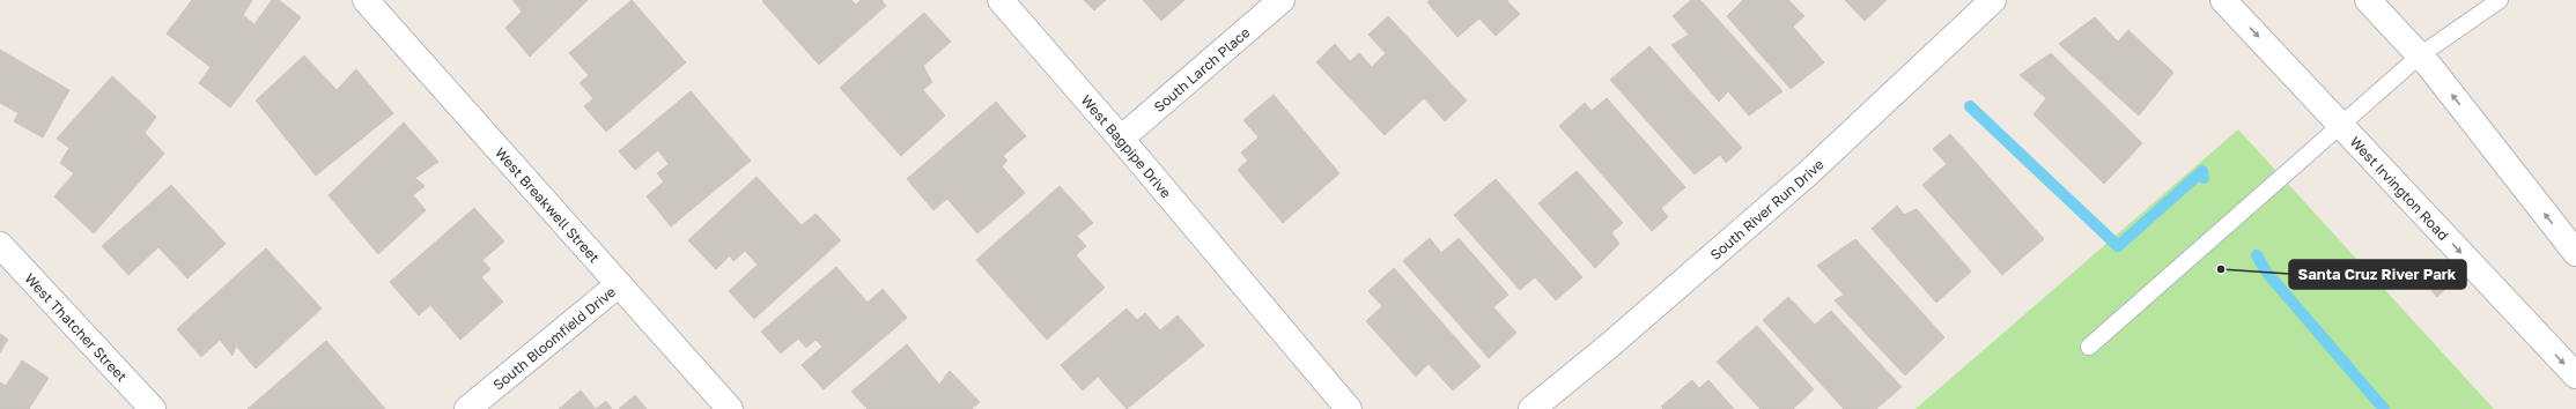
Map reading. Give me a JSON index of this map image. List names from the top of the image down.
{
  "streets": {
    "street": [
      "South Larch Place",
      "West Bagpipe Drive",
      "West Irvington Road",
      "West Breakwell Street",
      "South River Run Drive",
      "West Thatcher Street",
      "South Bloomfield Drive"
    ]
  },
  "crossings": [
    ["South Larch Place", "West Bagpipe Drive"],
    ["West Breakwell Street", "South Bloomfield Drive"]
  ],
  "places": ["Santa Cruz River Park"]
}
